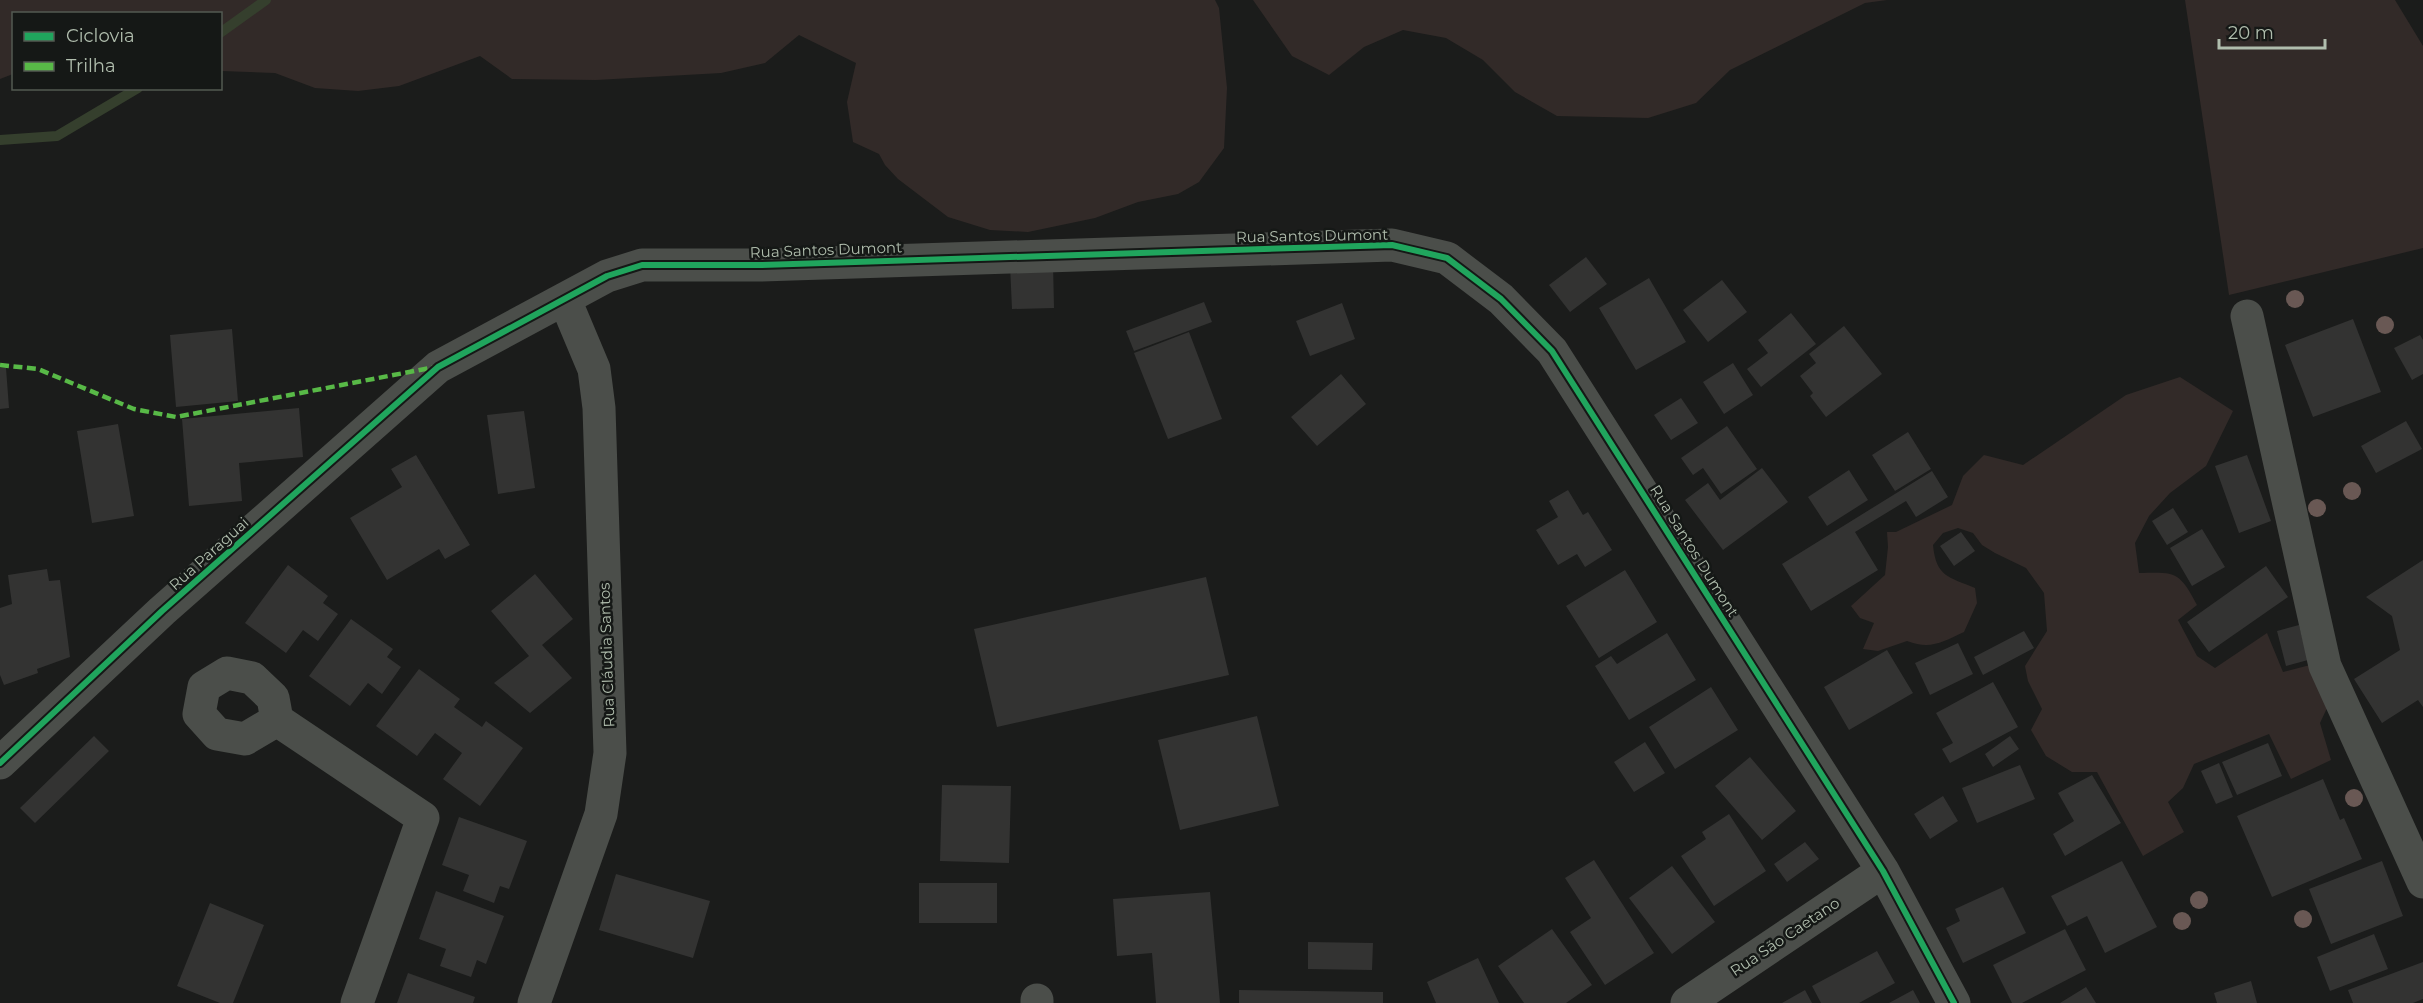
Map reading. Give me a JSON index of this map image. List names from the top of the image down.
{
  "streets": {
    "street": [
      "Rua Santos Dumont",
      "Rua Paraguai",
      "Rua Cláudia Santos",
      "Rua São Caetano"
    ]
  },
  "crossings": [
    ["Rua Santos Dumont", "Rua Paraguai"],
    ["Rua Santos Dumont", "Rua Cláudia Santos"],
    ["Rua Santos Dumont", "Rua São Caetano"]
  ],
  "legend": ["Ciclovia", "Trilha"],
  "scale_bar": "20 m"
}
